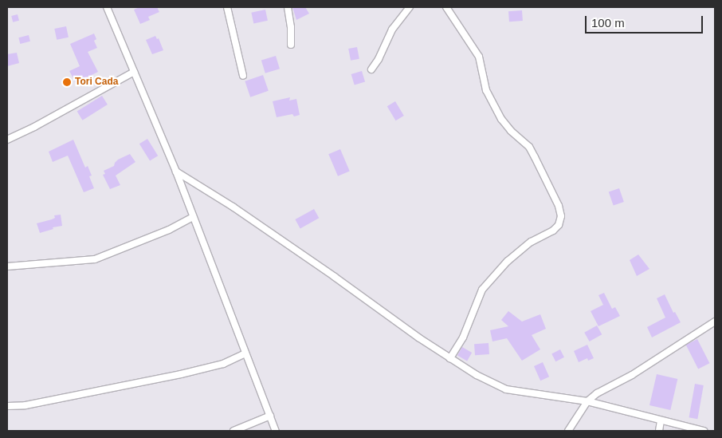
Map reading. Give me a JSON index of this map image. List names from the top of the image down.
{
  "places": ["Tori Cada"],
  "scale_bar": "100 m"
}
